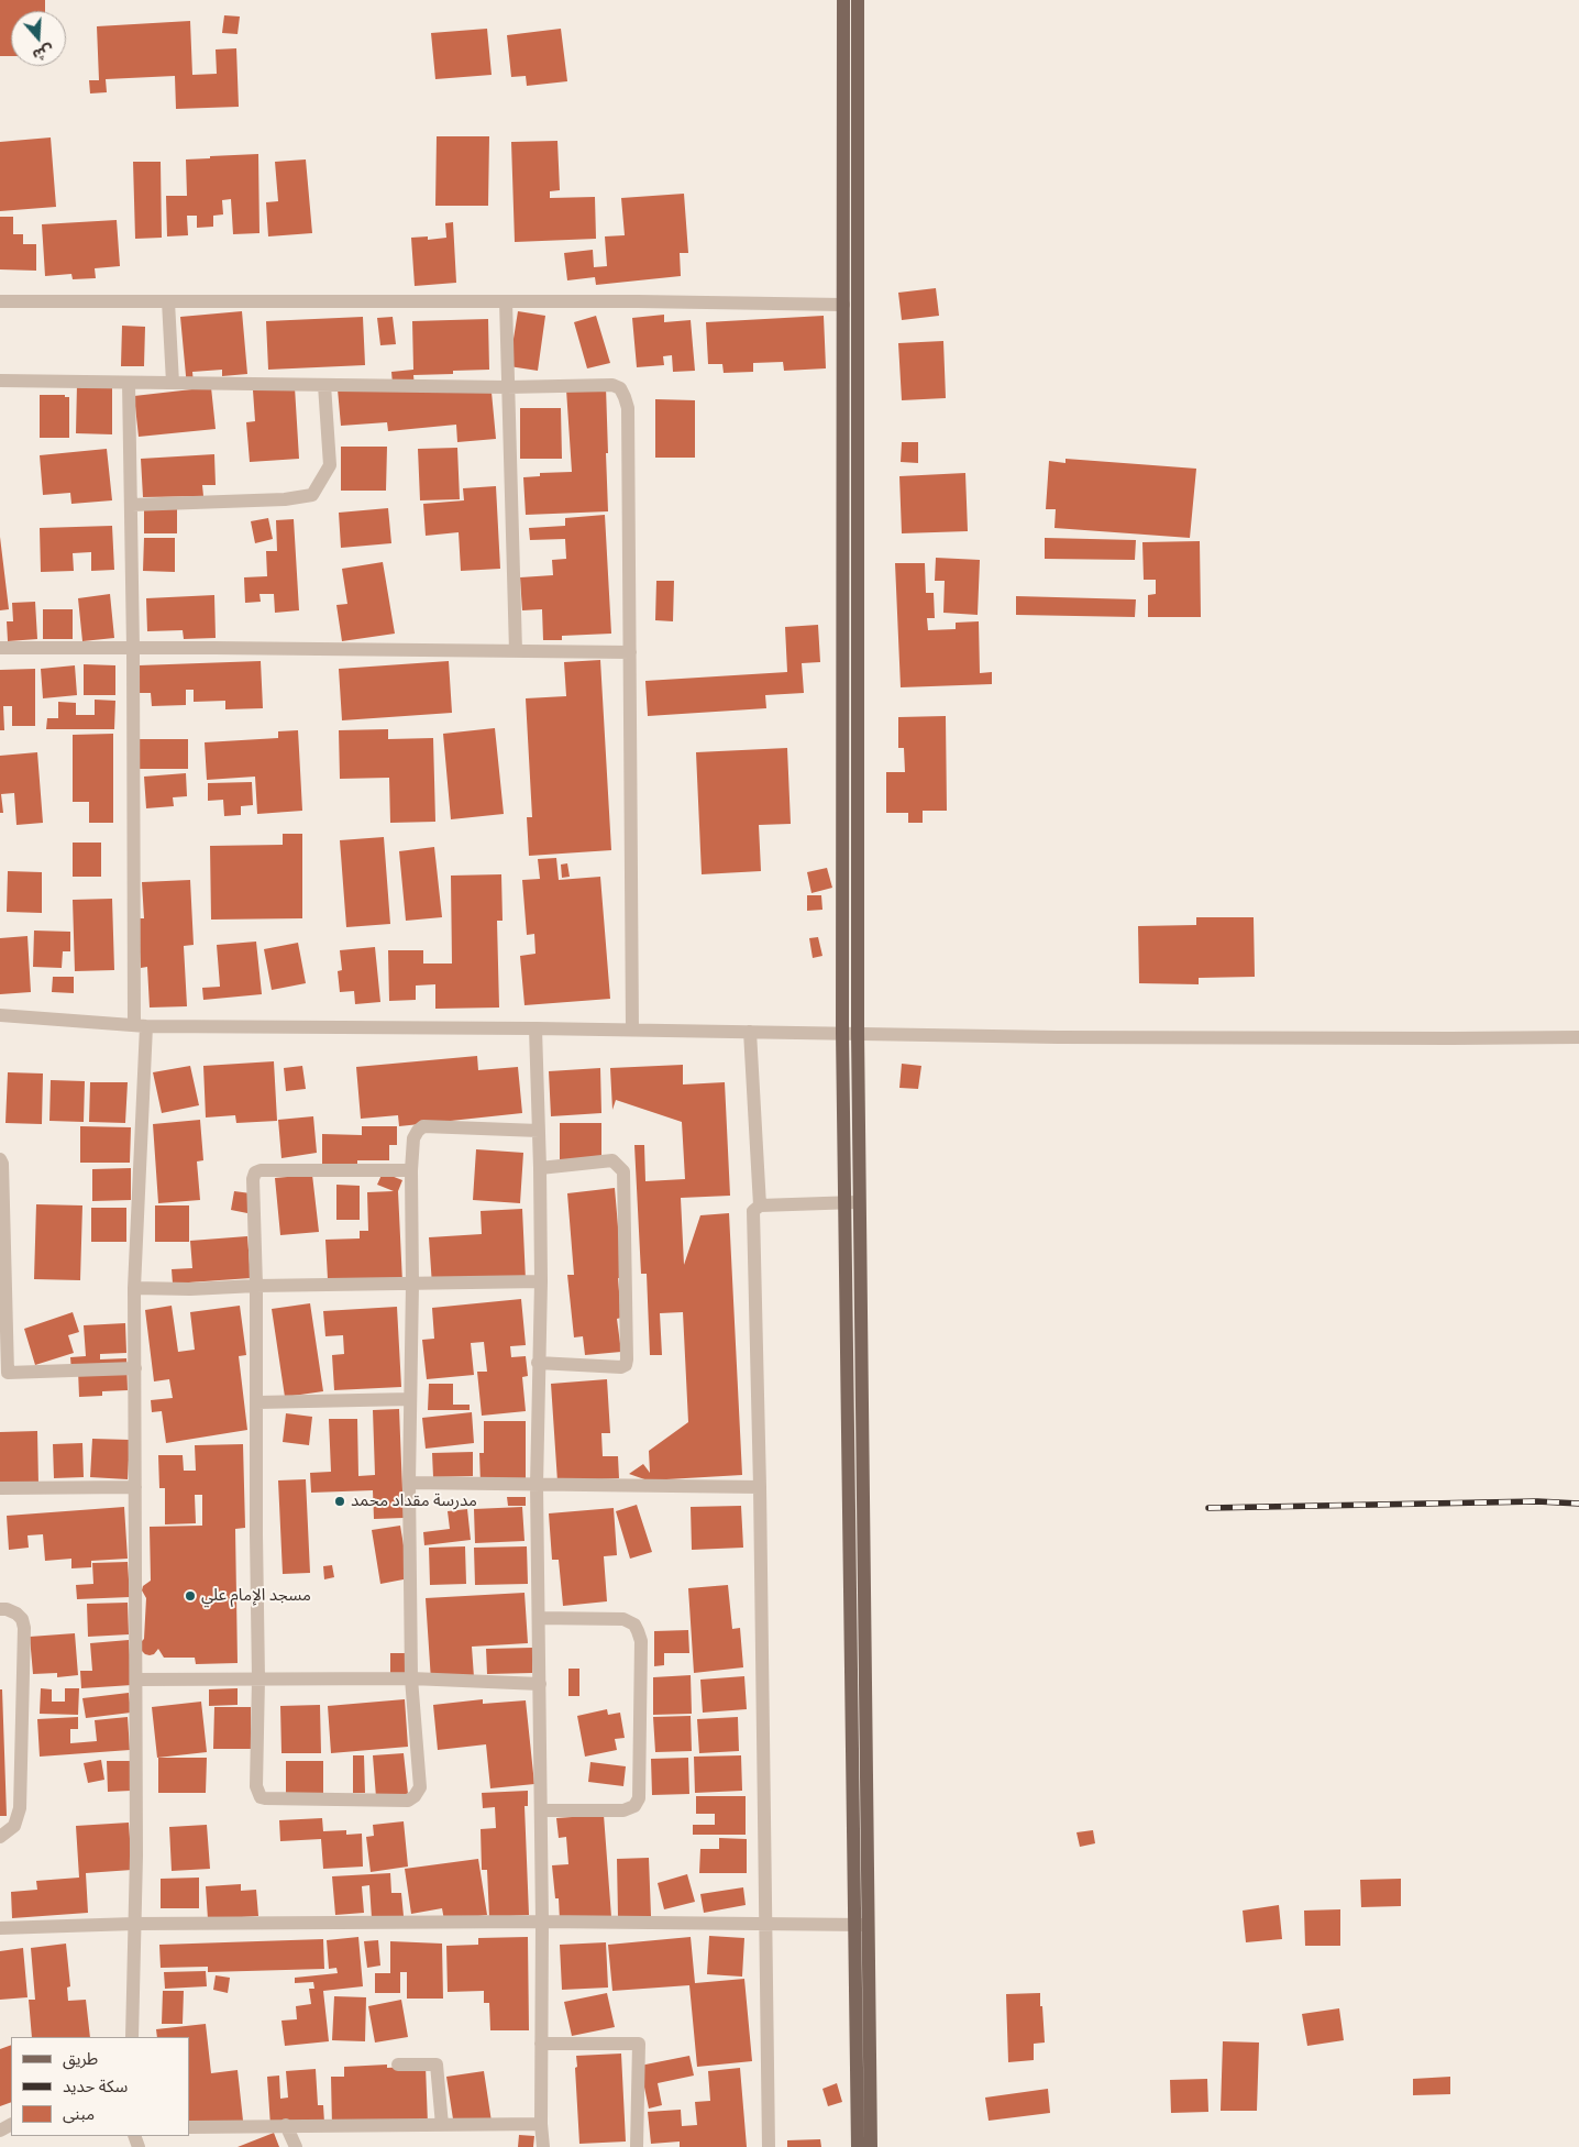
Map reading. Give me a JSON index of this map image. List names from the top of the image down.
{
  "places": ["مدرسة مقداد محمد", "مسجد الإمام علي"],
  "legend": ["طريق", "سكة حديد", "مبنى"],
  "north": "bottom"
}
